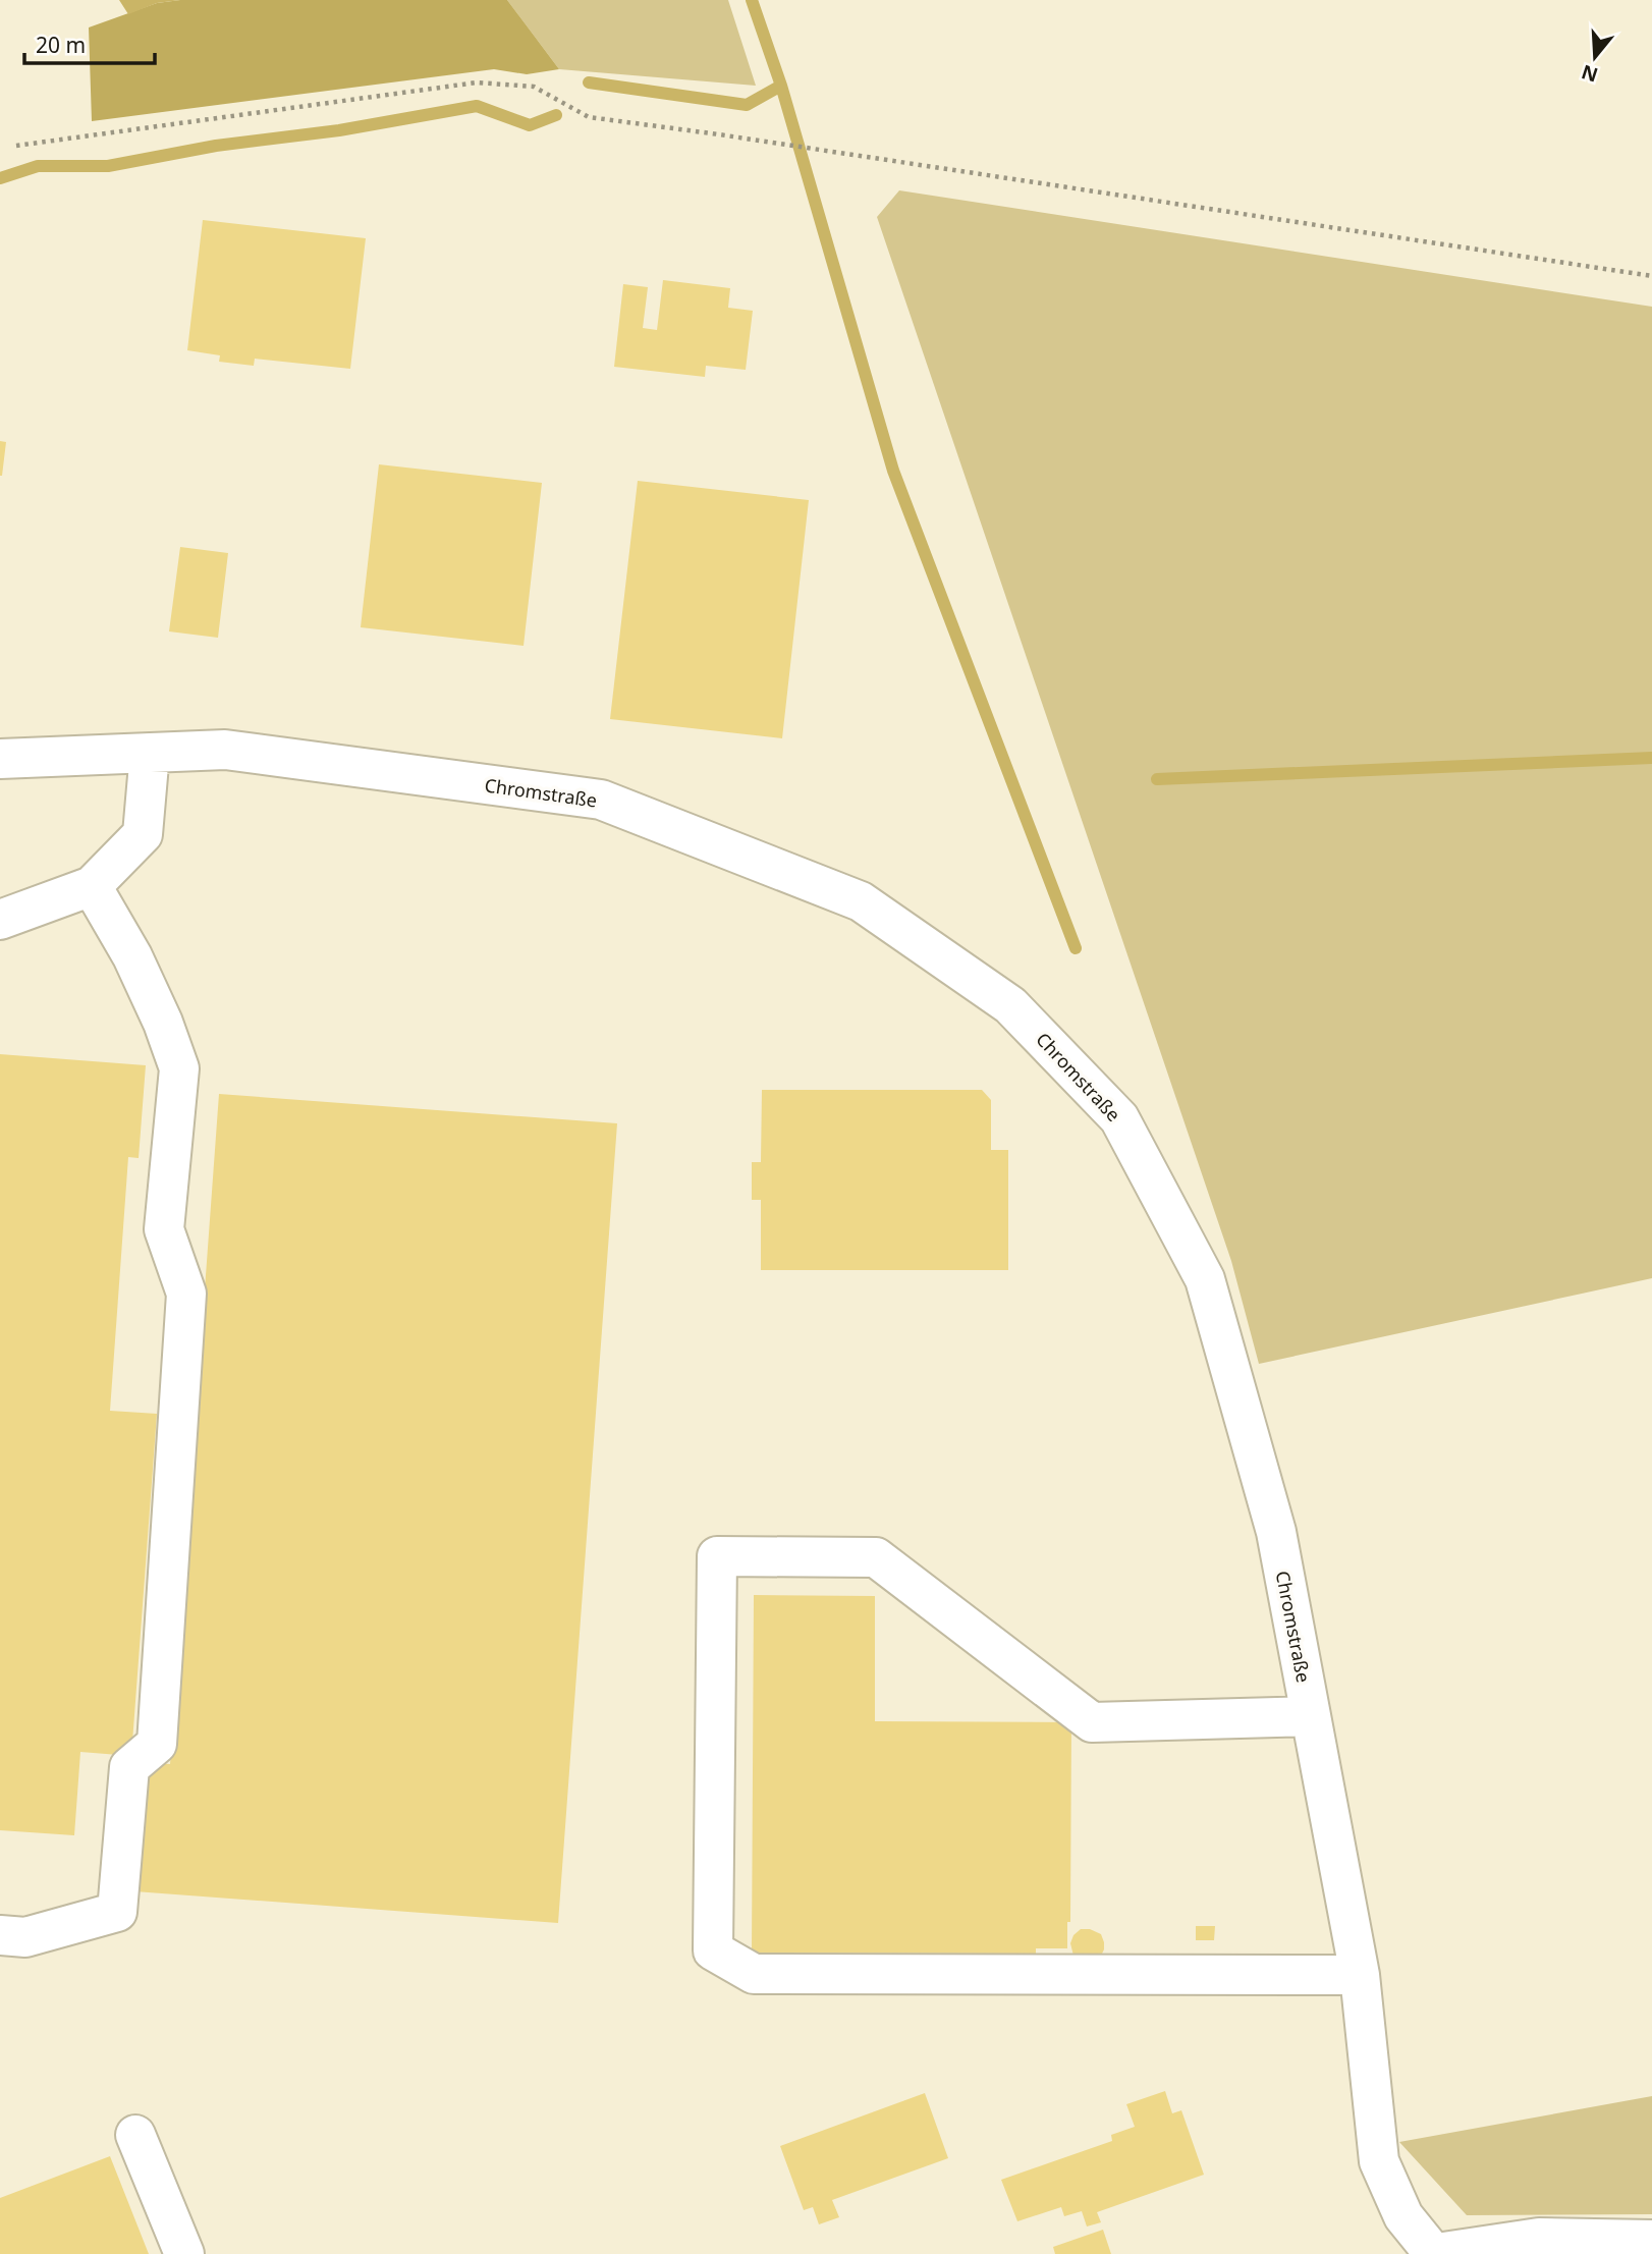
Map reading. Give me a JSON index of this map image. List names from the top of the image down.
{
  "streets": {
    "street": ["Chromstraße"]
  },
  "scale_bar": "20 m",
  "north": "bottom"
}
